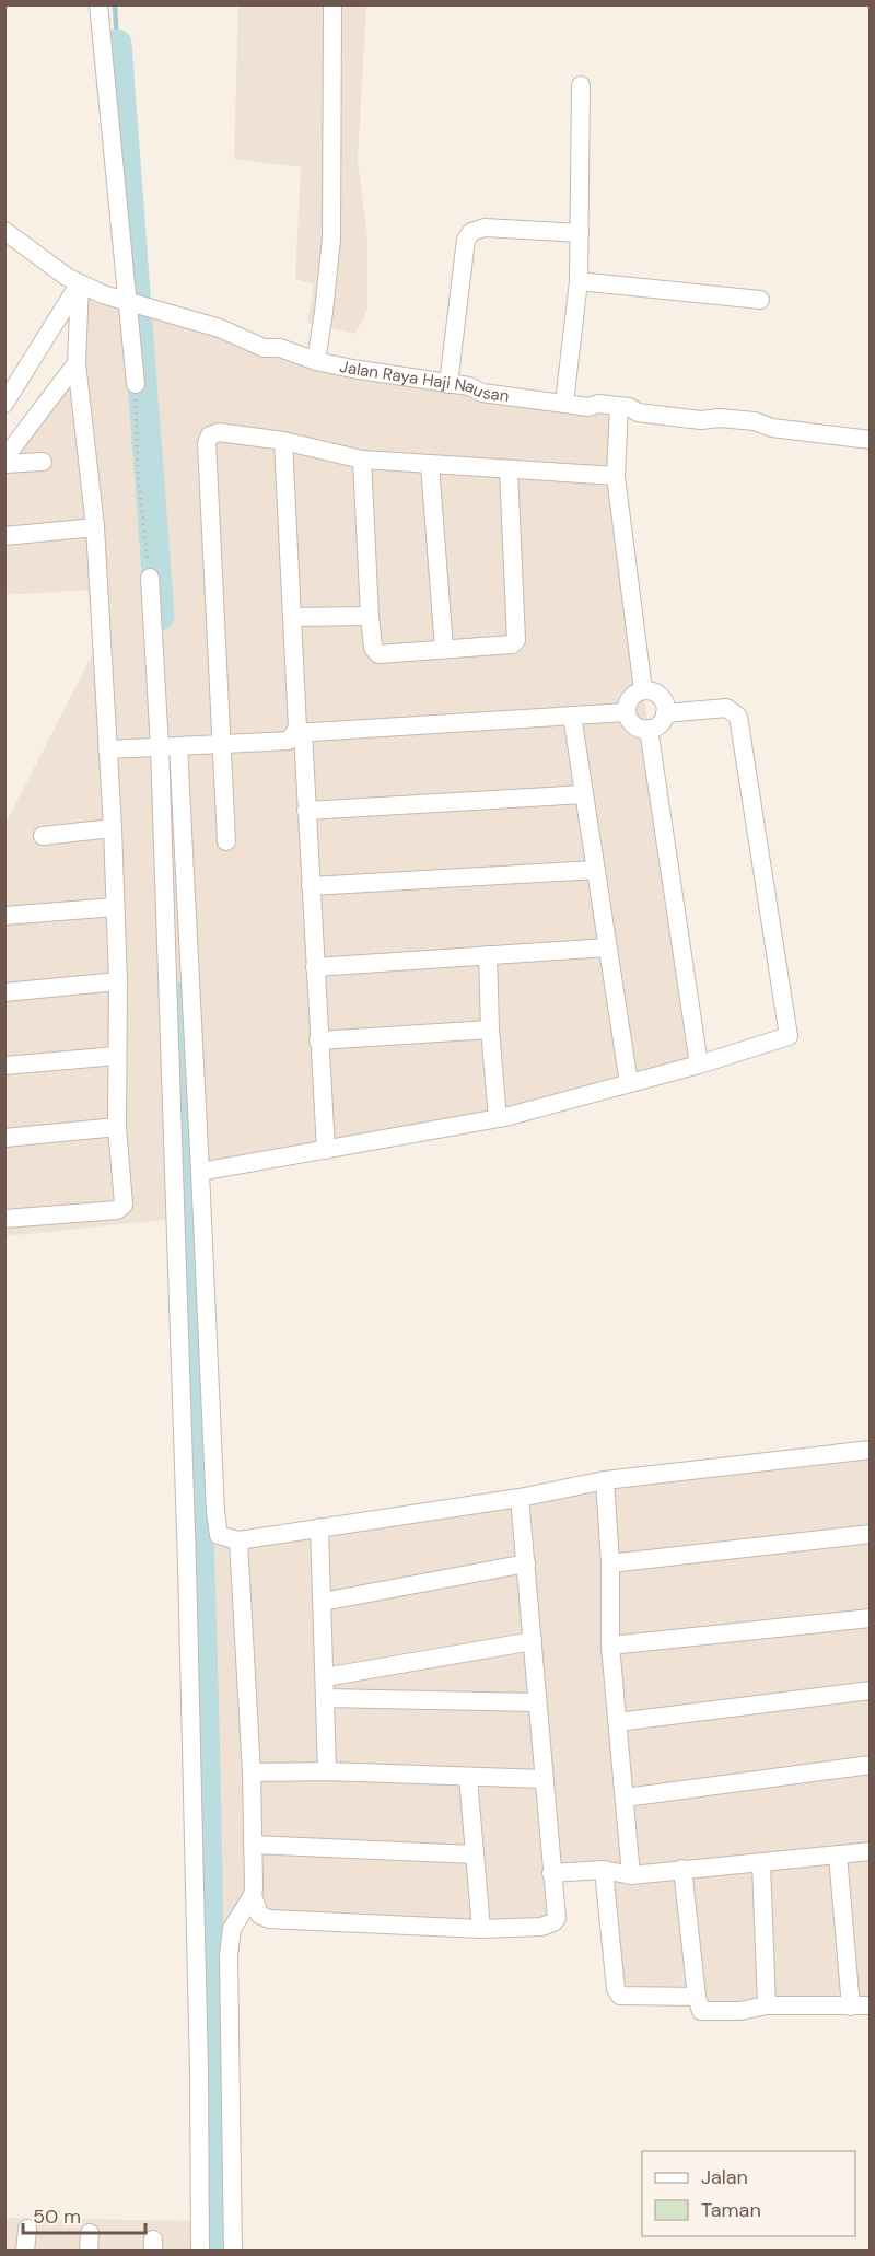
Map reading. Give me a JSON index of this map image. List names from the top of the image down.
{
  "streets": {
    "street": ["Jalan Raya Haji Nausan"]
  },
  "legend": ["Jalan", "Taman"],
  "scale_bar": "50 m"
}
